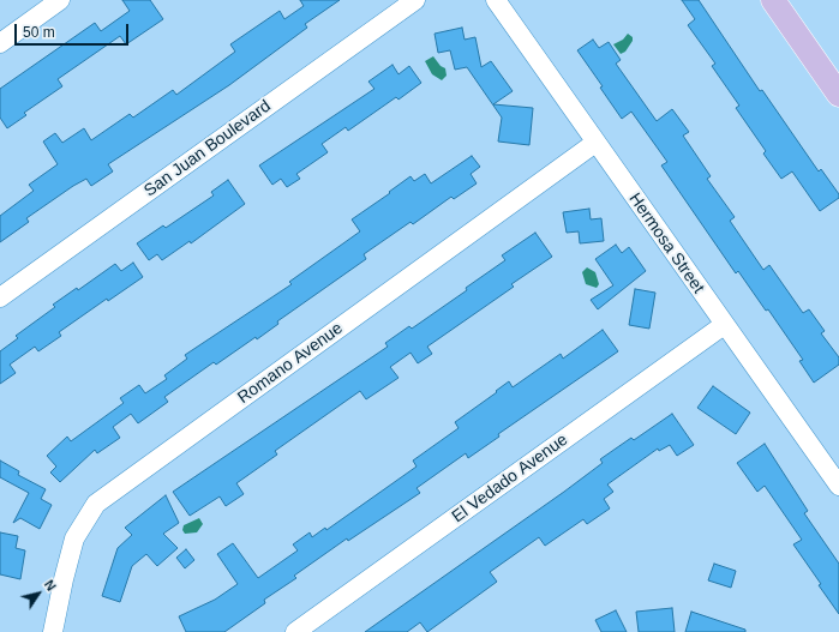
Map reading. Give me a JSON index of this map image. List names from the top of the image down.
{
  "streets": {
    "street": [
      "San Juan Boulevard",
      "Hermosa Street",
      "Romano Avenue",
      "El Vedado Avenue"
    ]
  },
  "crossings": [
    ["Hermosa Street", "Romano Avenue"],
    ["Hermosa Street", "El Vedado Avenue"]
  ],
  "scale_bar": "50 m",
  "north": "top right"
}
